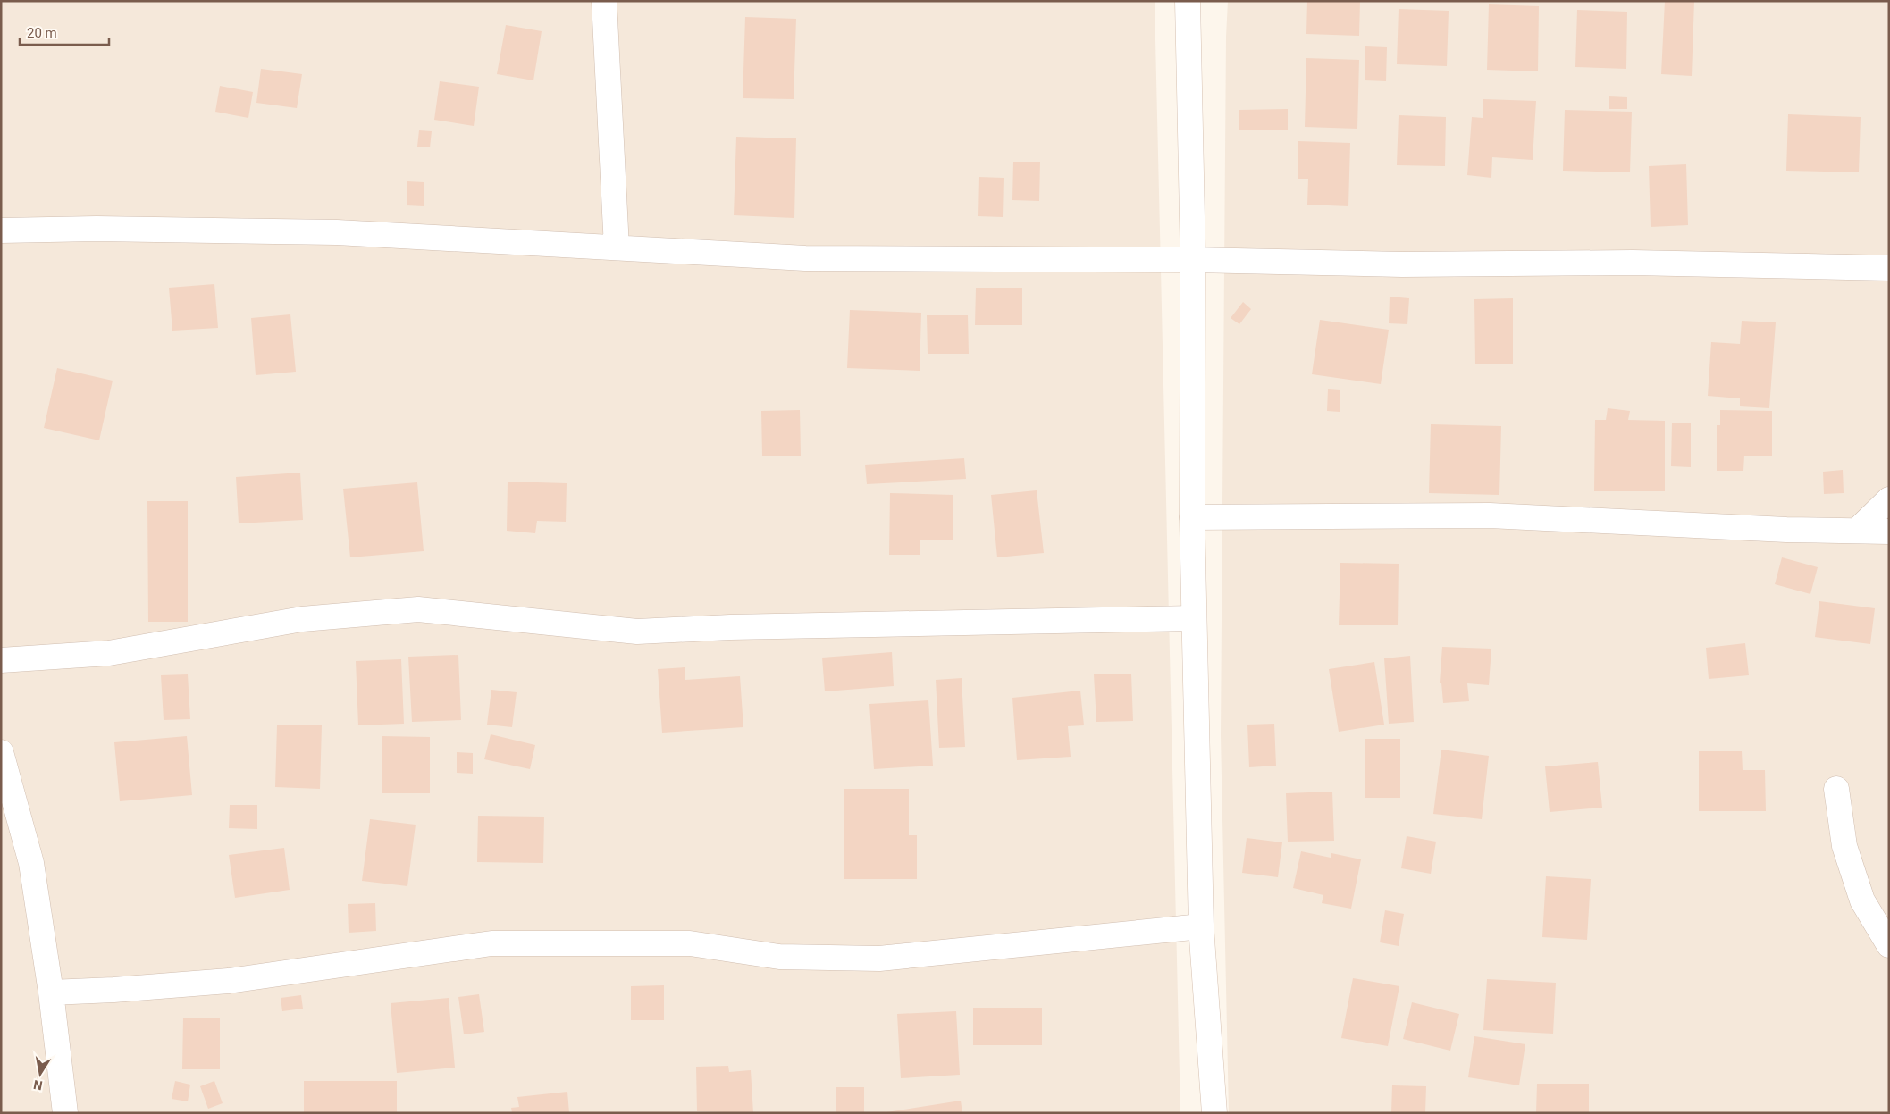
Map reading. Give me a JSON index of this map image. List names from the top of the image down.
{
  "scale_bar": "20 m",
  "north": "bottom"
}
